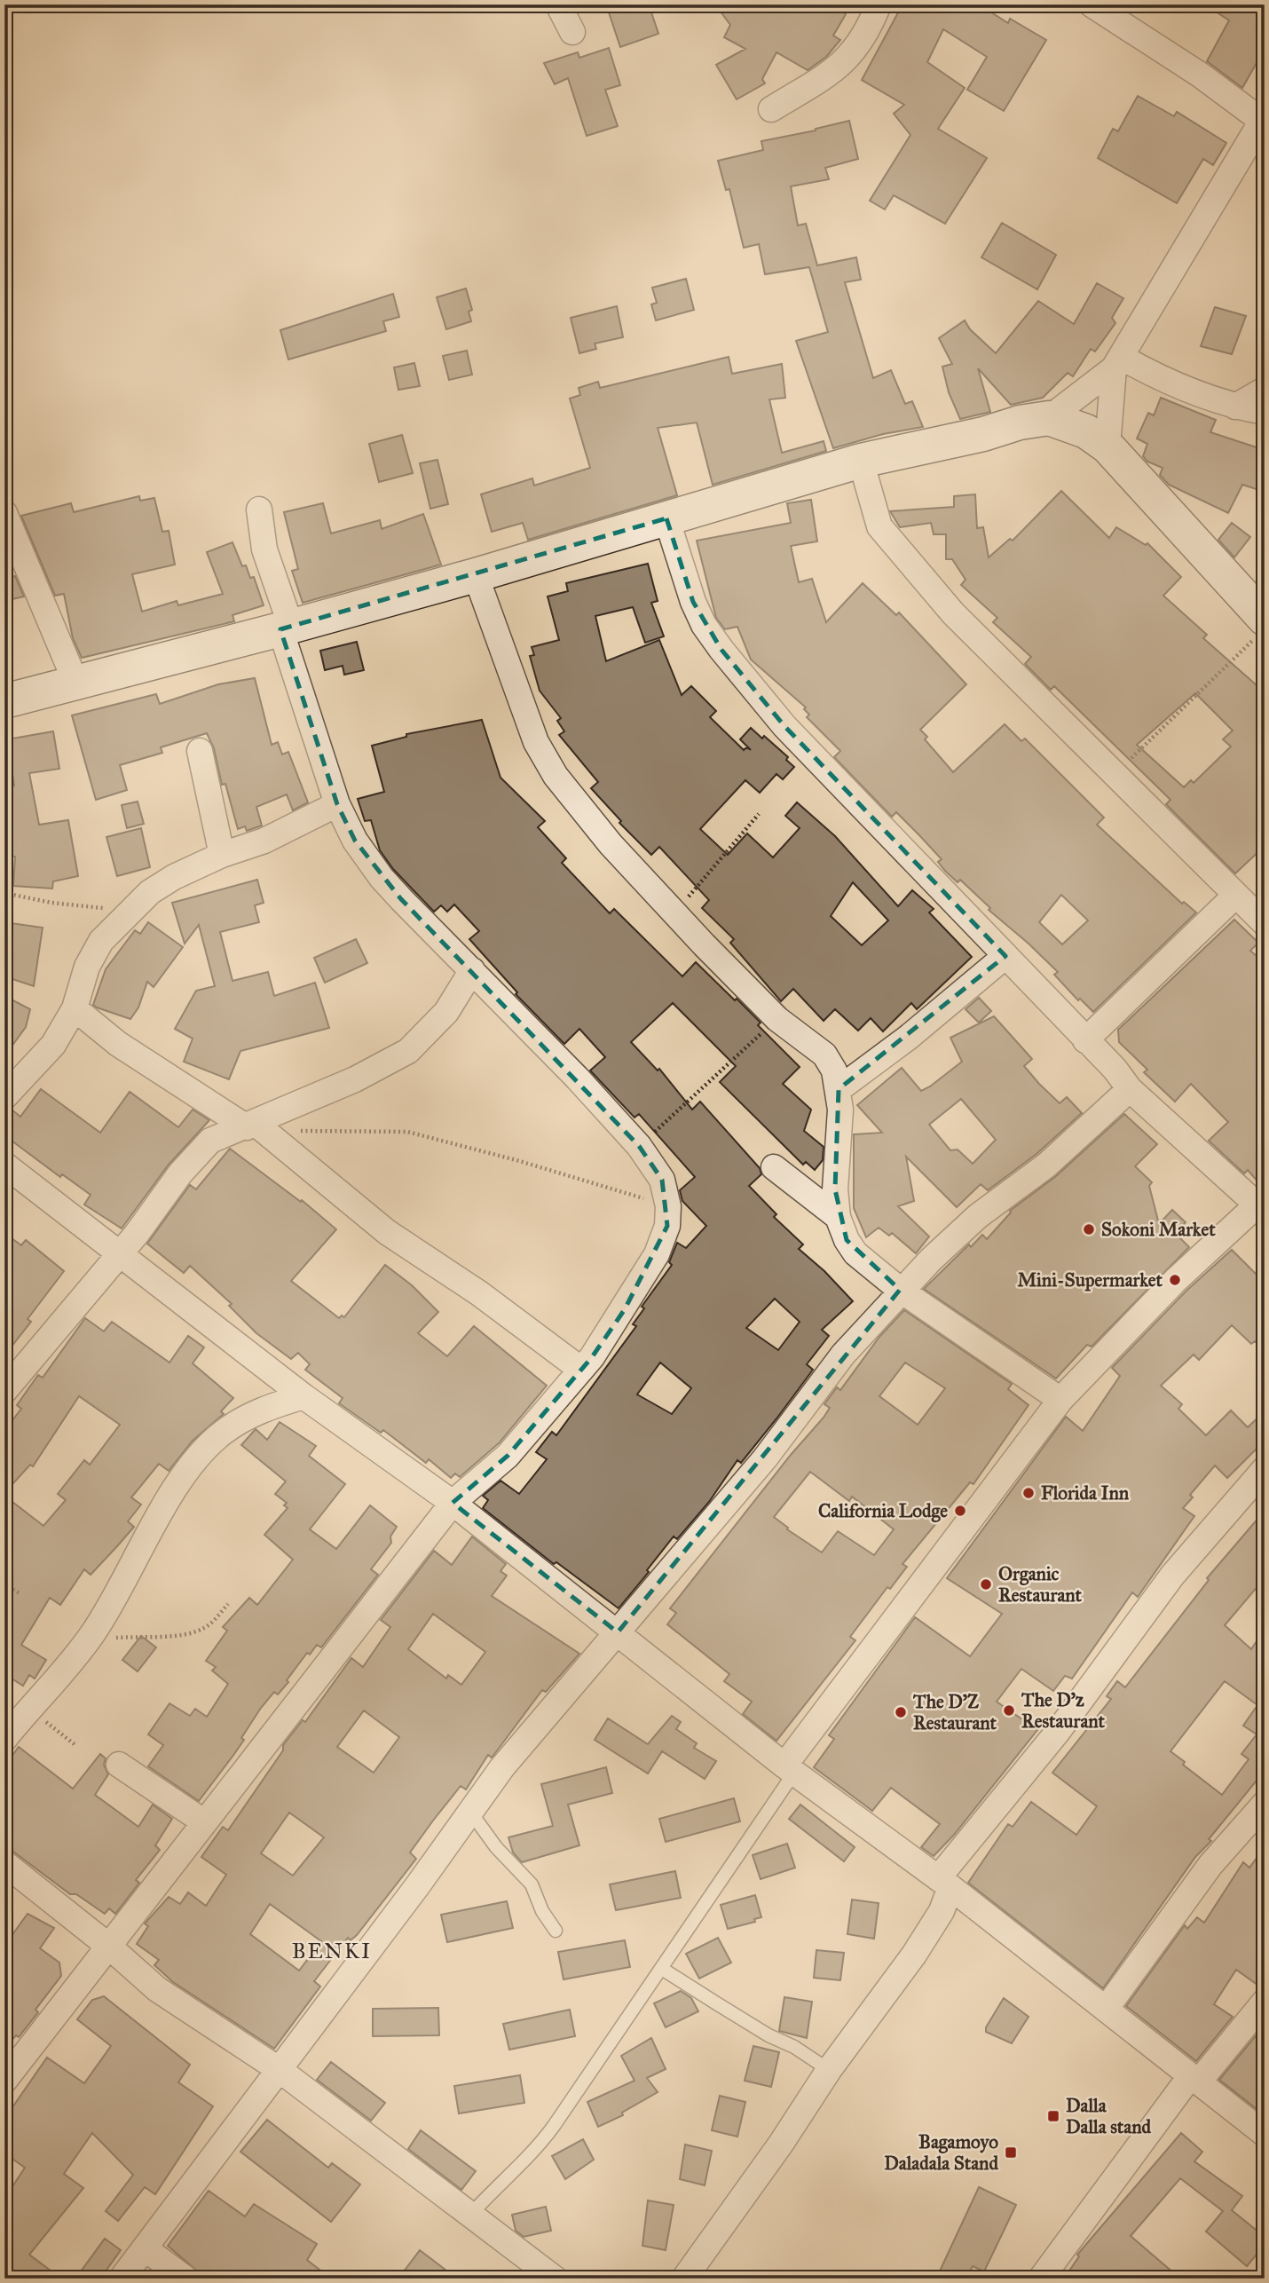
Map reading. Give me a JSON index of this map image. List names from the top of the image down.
{
  "districts": ["BENKI"],
  "places": {
    "other": [
      "Sokoni Market",
      "Mini-Supermarket",
      "Florida Inn",
      "California Lodge",
      "Organic Restaurant",
      "The D'z Restaurant",
      "The D'Z Restaurant"
    ],
    "transit": ["Dalla Dalla stand", "Bagamoyo Daladala Stand"]
  }
}
